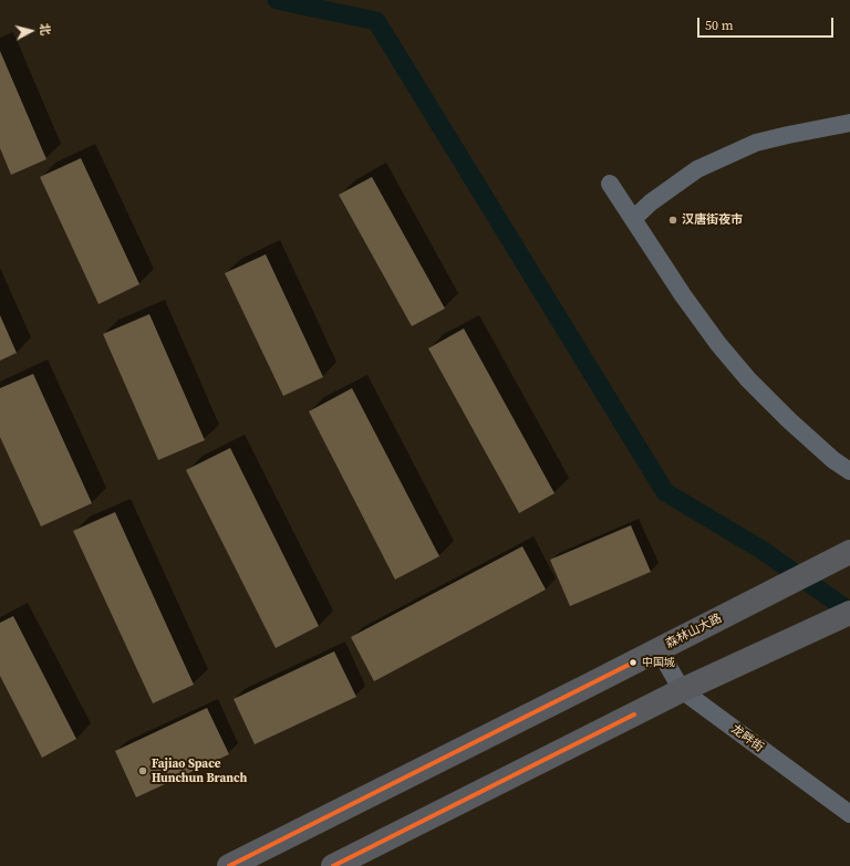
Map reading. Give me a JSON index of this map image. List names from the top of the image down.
{
  "streets": {
    "main road": ["森林山大路"],
    "street": ["龙畔街"]
  },
  "crossings": [
    ["森林山大路", "龙畔街"]
  ],
  "places": ["汉唐街夜市", "中国城", "Fajiao Space Hunchun Branch"],
  "scale_bar": "50 m",
  "north": "right"
}
